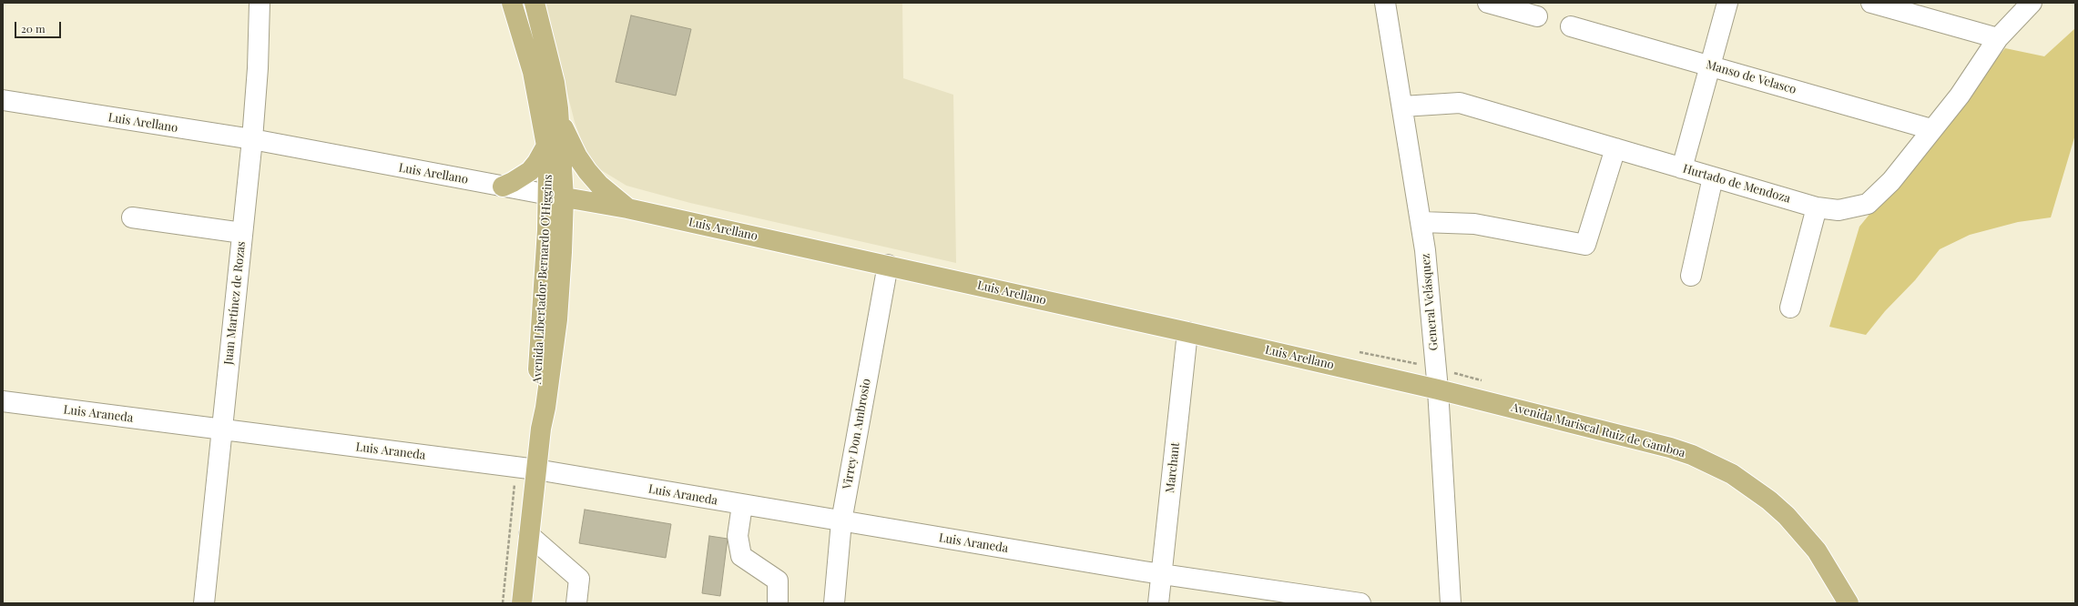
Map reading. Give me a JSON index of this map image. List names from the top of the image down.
{
  "streets": {
    "main road": ["Luis Arellano", "Avenida Libertador Bernardo O'Higgins", "Avenida Mariscal Ruiz de Gamboa"],
    "street": [
      "Manso de Velasco",
      "Hurtado de Mendoza",
      "General Velásquez",
      "Juan Martínez de Rozas",
      "Luis Araneda",
      "Virrey Don Ambrosio",
      "Marchant"
    ]
  },
  "crossings": [
    ["Manso de Velasco", "Hurtado de Mendoza"],
    ["Luis Arellano", "Avenida Libertador Bernardo O'Higgins"],
    ["Luis Arellano", "General Velásquez"],
    ["Luis Arellano", "Juan Martínez de Rozas"],
    ["Luis Arellano", "Avenida Mariscal Ruiz de Gamboa"],
    ["Luis Arellano", "Virrey Don Ambrosio"],
    ["Luis Arellano", "Marchant"],
    ["Hurtado de Mendoza", "General Velásquez"],
    ["Avenida Libertador Bernardo O'Higgins", "Luis Araneda"],
    ["General Velásquez", "Avenida Mariscal Ruiz de Gamboa"],
    ["Juan Martínez de Rozas", "Luis Araneda"],
    ["Luis Araneda", "Virrey Don Ambrosio"],
    ["Luis Araneda", "Marchant"]
  ],
  "scale_bar": "20 m"
}
